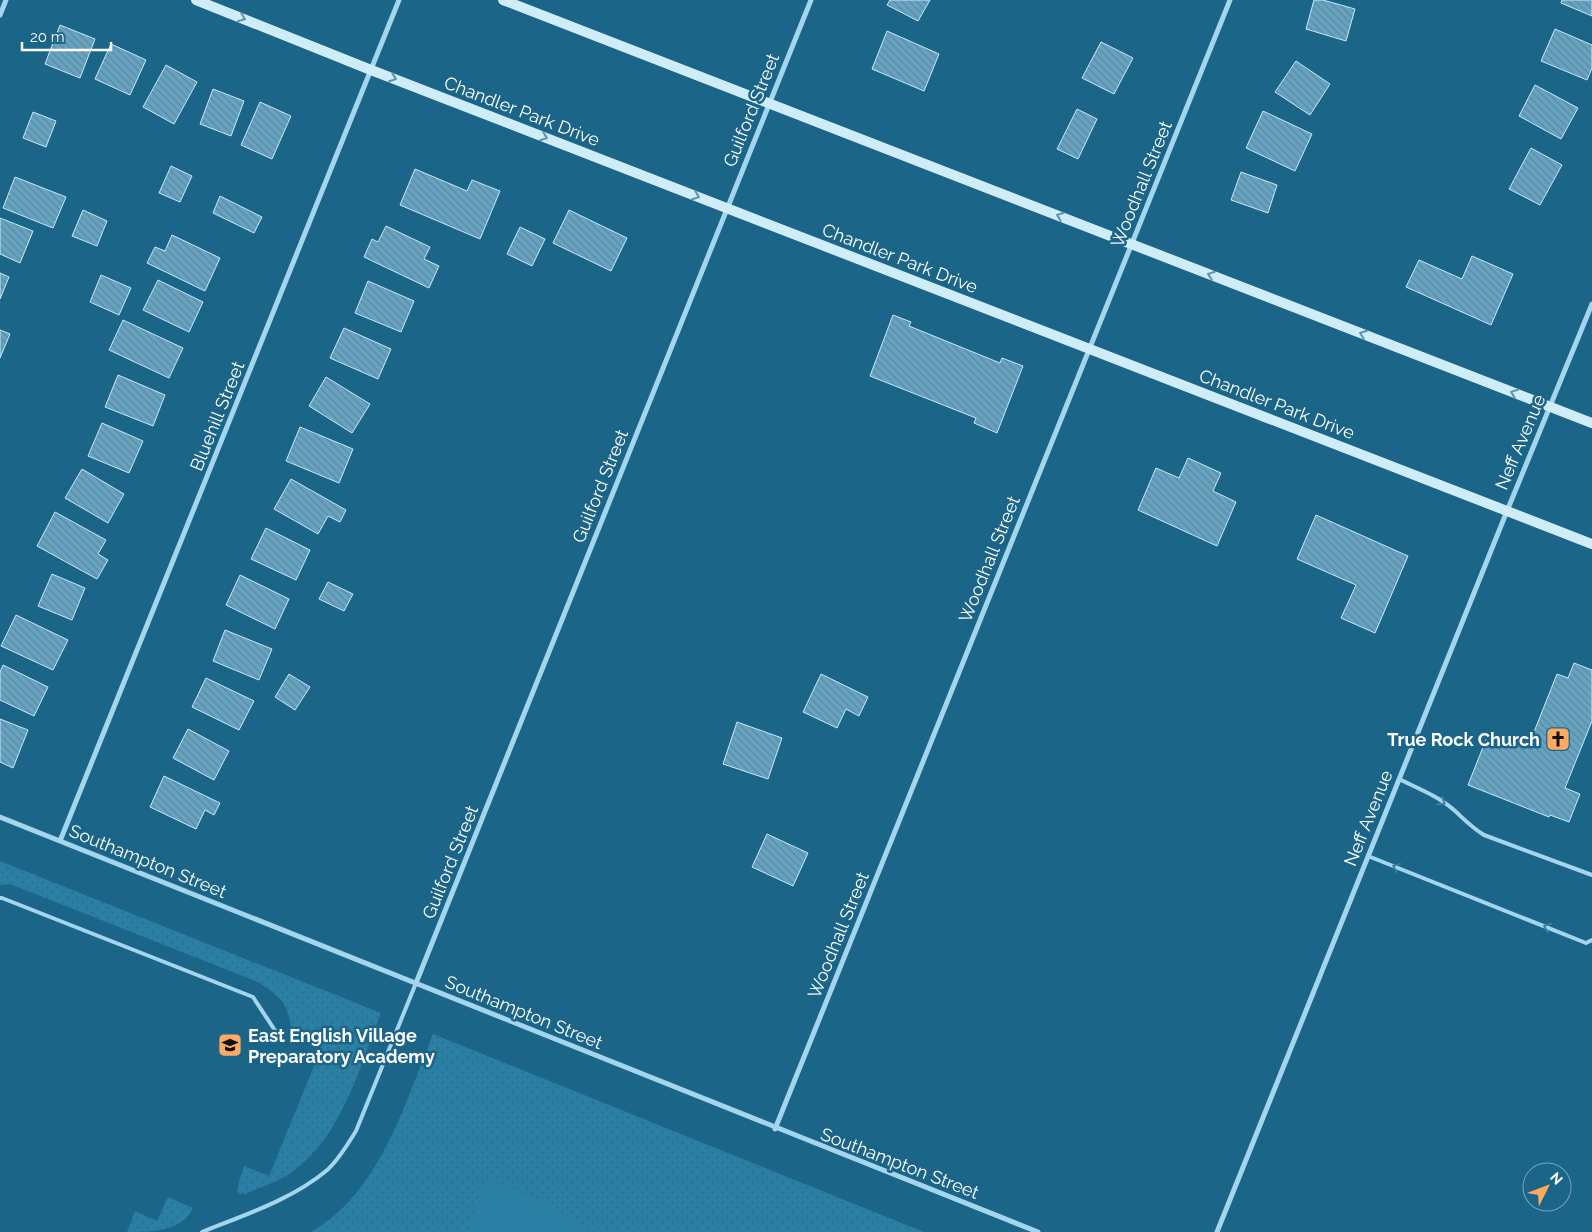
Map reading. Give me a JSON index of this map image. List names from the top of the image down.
{
  "streets": {
    "street": [
      "Guilford Street",
      "Chandler Park Drive",
      "Woodhall Street",
      "Bluehill Street",
      "Neff Avenue",
      "Southampton Street"
    ]
  },
  "crossings": [
    ["Guilford Street", "Chandler Park Drive"],
    ["Guilford Street", "Southampton Street"],
    ["Chandler Park Drive", "Woodhall Street"],
    ["Chandler Park Drive", "Bluehill Street"],
    ["Chandler Park Drive", "Neff Avenue"],
    ["Woodhall Street", "Southampton Street"],
    ["Bluehill Street", "Southampton Street"]
  ],
  "one_way": ["Chandler Park Drive"],
  "places": {
    "church": ["True Rock Church"],
    "school or university": ["East English Village Preparatory Academy"]
  },
  "scale_bar": "20 m",
  "north": "top right"
}
